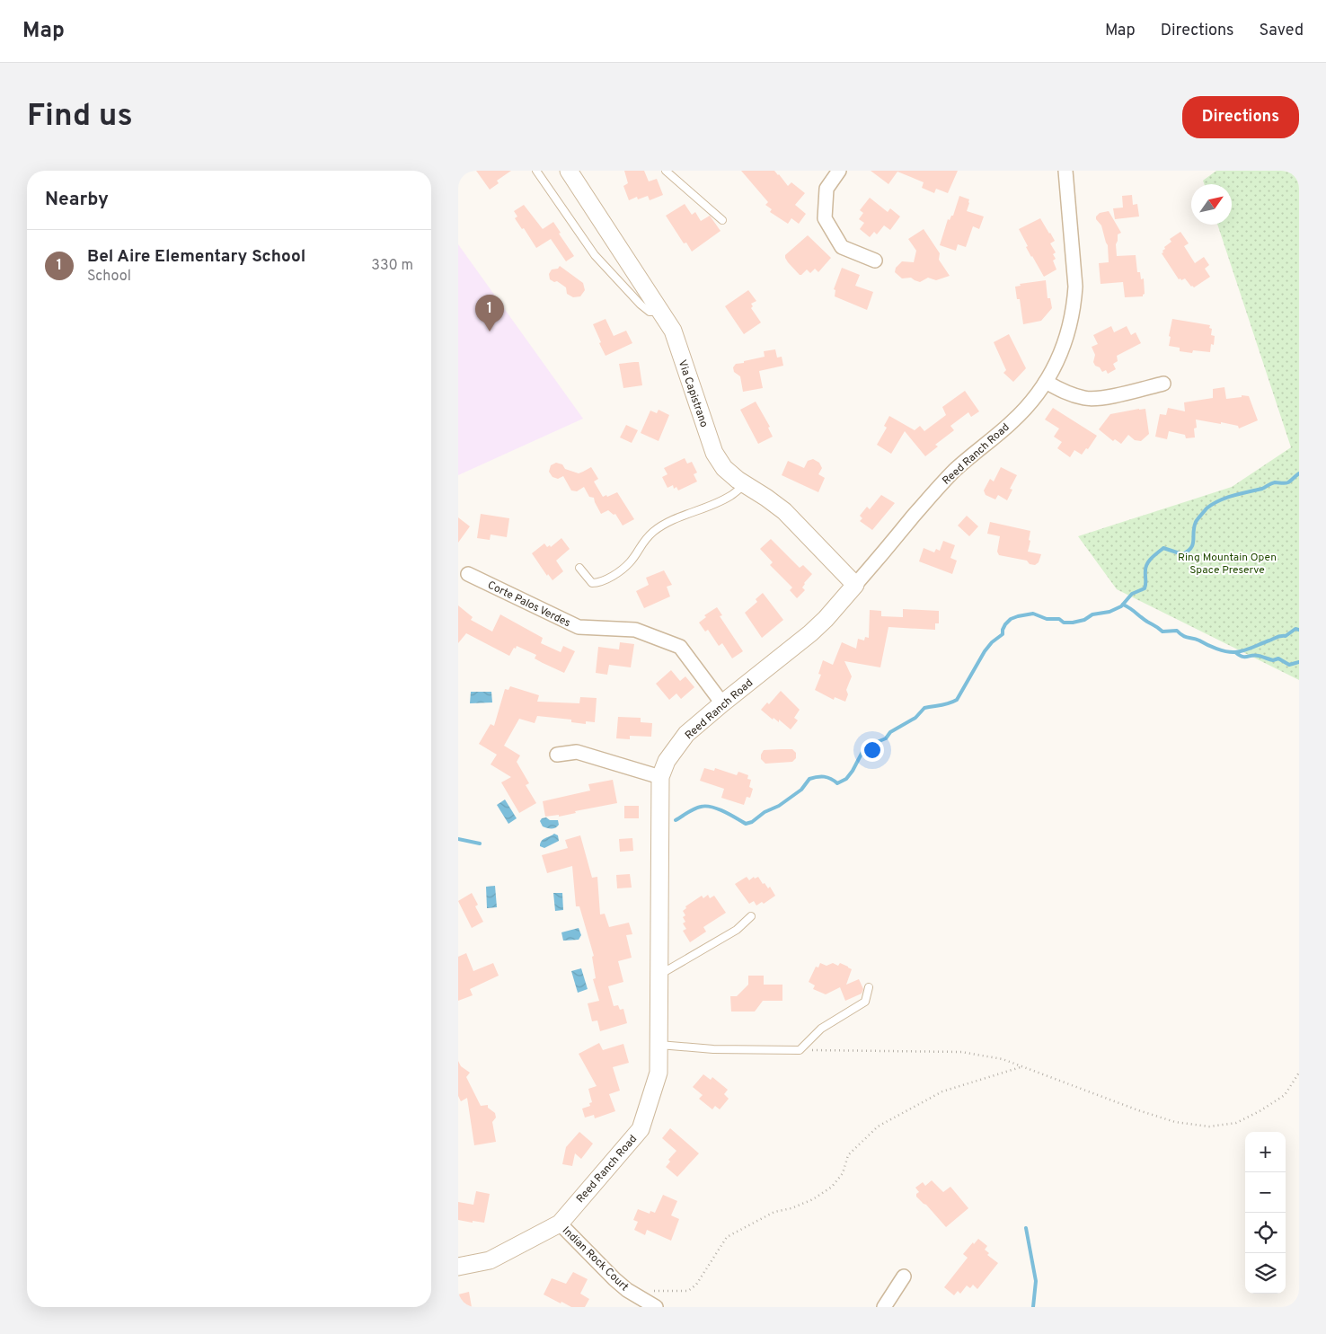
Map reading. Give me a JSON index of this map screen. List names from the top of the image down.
{
  "streets": {
    "street": [
      "Via Capistrano",
      "Reed Ranch Road",
      "Corte Palos Verdes",
      "Indian Rock Court"
    ]
  },
  "crossings": [
    ["Via Capistrano", "Reed Ranch Road"],
    ["Reed Ranch Road", "Corte Palos Verdes"],
    ["Reed Ranch Road", "Indian Rock Court"]
  ],
  "parks": ["Ring Mountain Open Space Preserve"],
  "north": "top right",
  "page": {
    "header": "Map",
    "nav": ["Map", "Directions", "Saved"],
    "buttons": "Directions",
    "title": "Find us",
    "heading": "Nearby",
    "list": [
      {
        "mark": "1",
        "name": "Bel Aire Elementary School",
        "note": "School",
        "value": "330 m"
      }
    ],
    "pins": "1",
    "map_buttons": ["+", "−"]
  }
}
